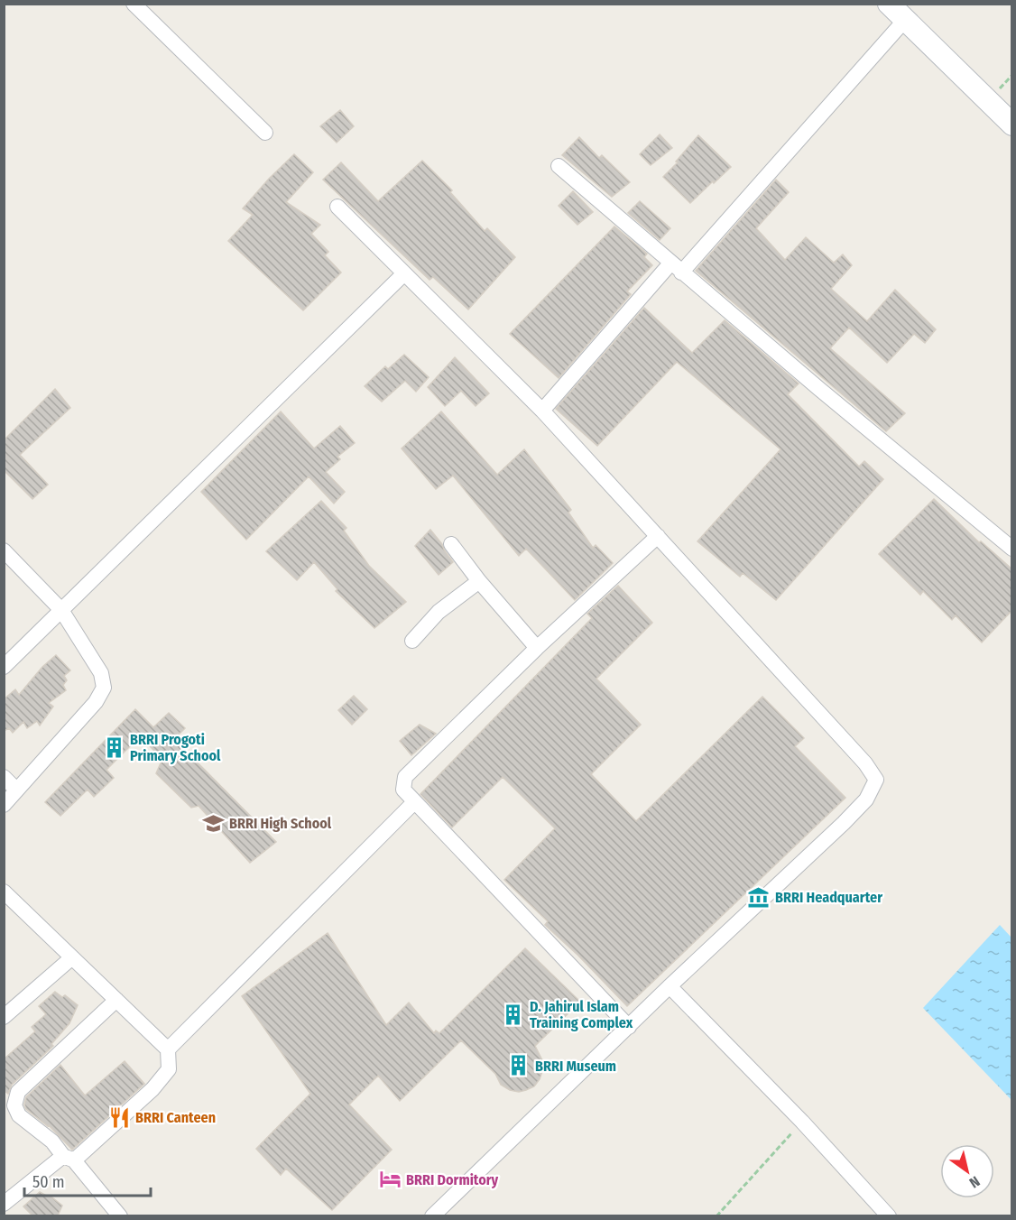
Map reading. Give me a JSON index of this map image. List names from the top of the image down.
{
  "places": {
    "building": ["BRRI Progoti Primary School", "D. Jahirul Islam Training Complex", "BRRI Museum"],
    "school or university": ["BRRI High School"],
    "museum": ["BRRI Headquarter"],
    "restaurant": ["BRRI Canteen"],
    "hotel": ["BRRI Dormitory"]
  },
  "scale_bar": "50 m",
  "north": "bottom right"
}
